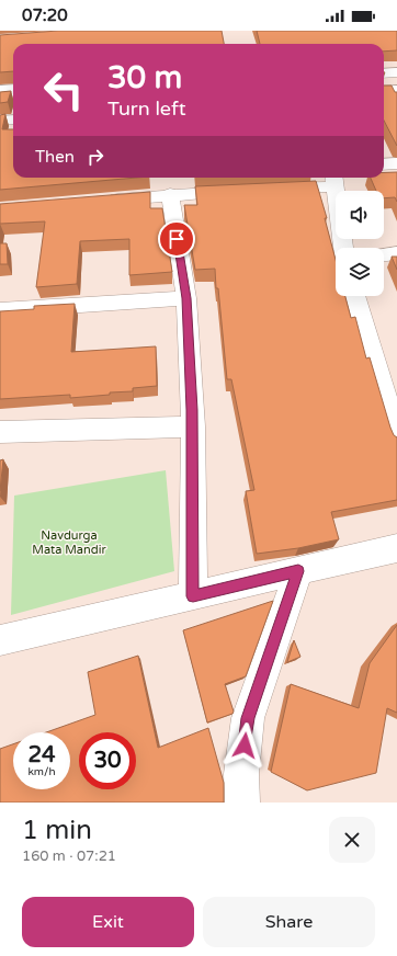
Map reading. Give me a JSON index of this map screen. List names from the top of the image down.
{
  "parks": ["Navdurga Mata Mandir"],
  "page": {
    "status": "07:20",
    "turn": ["30 m", "Turn left"],
    "then": "Then",
    "speed": "24 km/h",
    "limit": "30",
    "heading": ["1 min", "160 m · 07:21"],
    "buttons": ["Exit", "Share"]
  }
}
